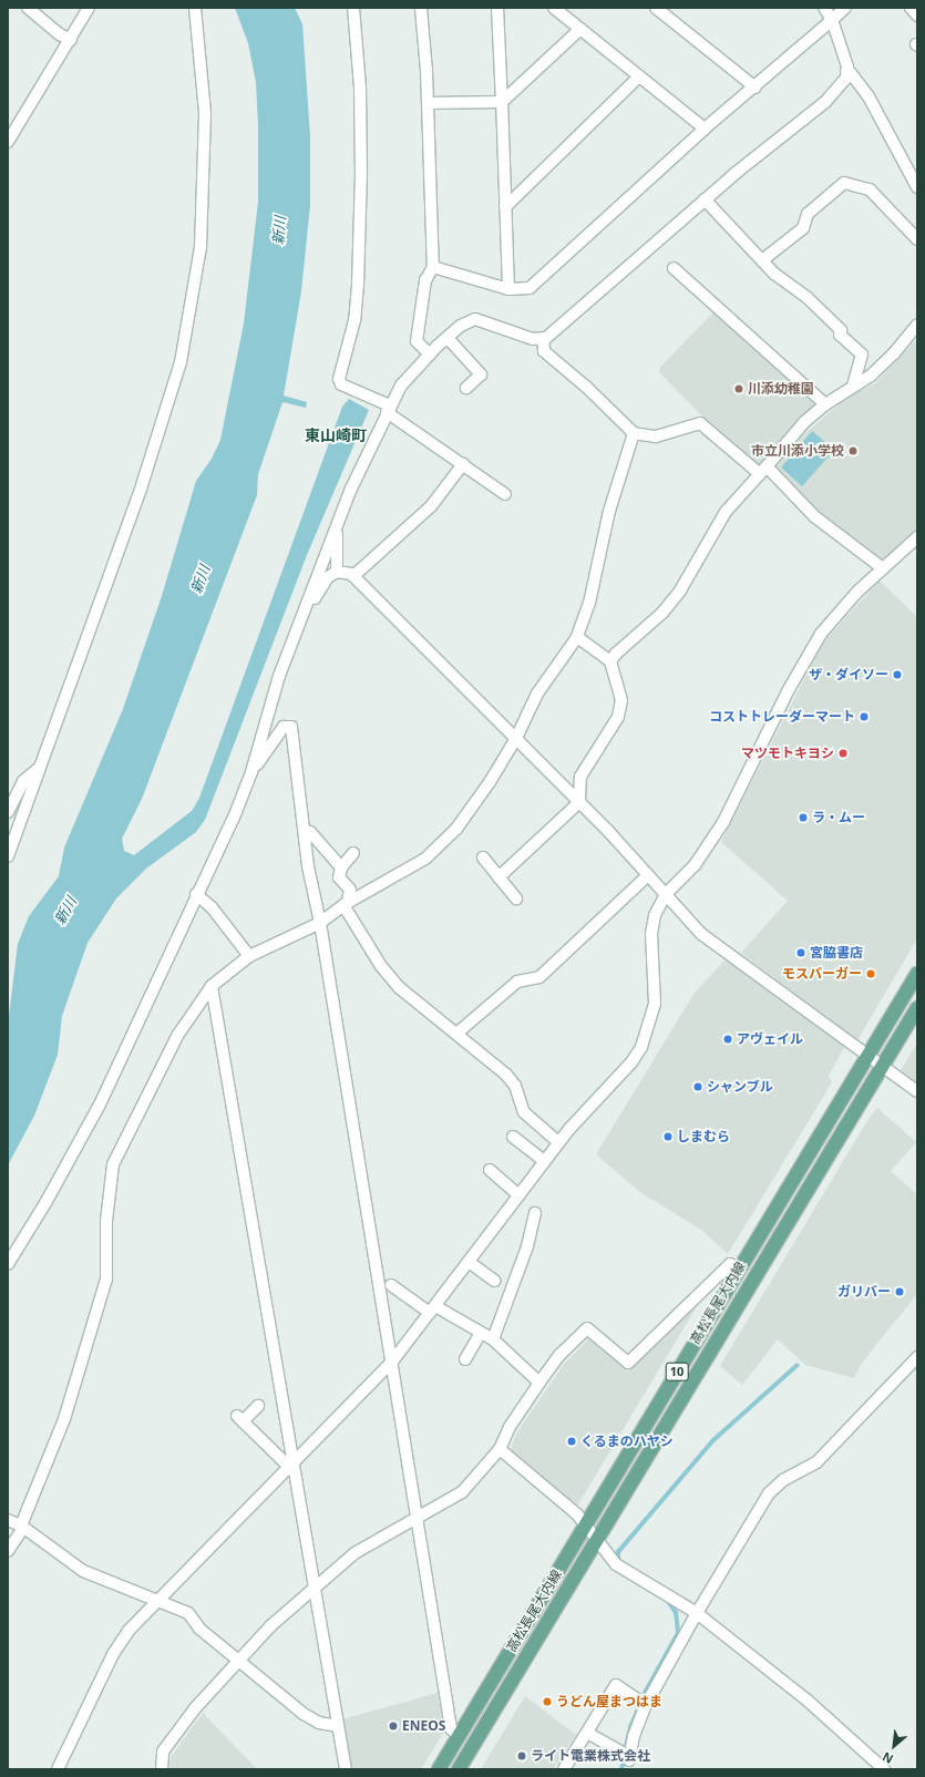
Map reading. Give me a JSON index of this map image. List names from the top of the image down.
{
  "streets": {
    "main road": ["高松長尾大内線", "10"]
  },
  "districts": ["東山崎町"],
  "water": ["新川"],
  "places": [
    "川添幼稚園",
    "市立川添小学校",
    "ザ・ダイソー",
    "コストトレーダーマート",
    "マツモトキヨシ",
    "ラ・ムー",
    "宮脇書店",
    "モスバーガー",
    "アヴェイル",
    "シャンブル",
    "しまむら",
    "ガリバー",
    "くるまのハヤシ",
    "うどん屋まつはま",
    "ENEOS",
    "ライト電業株式会社"
  ],
  "north": "bottom left"
}
